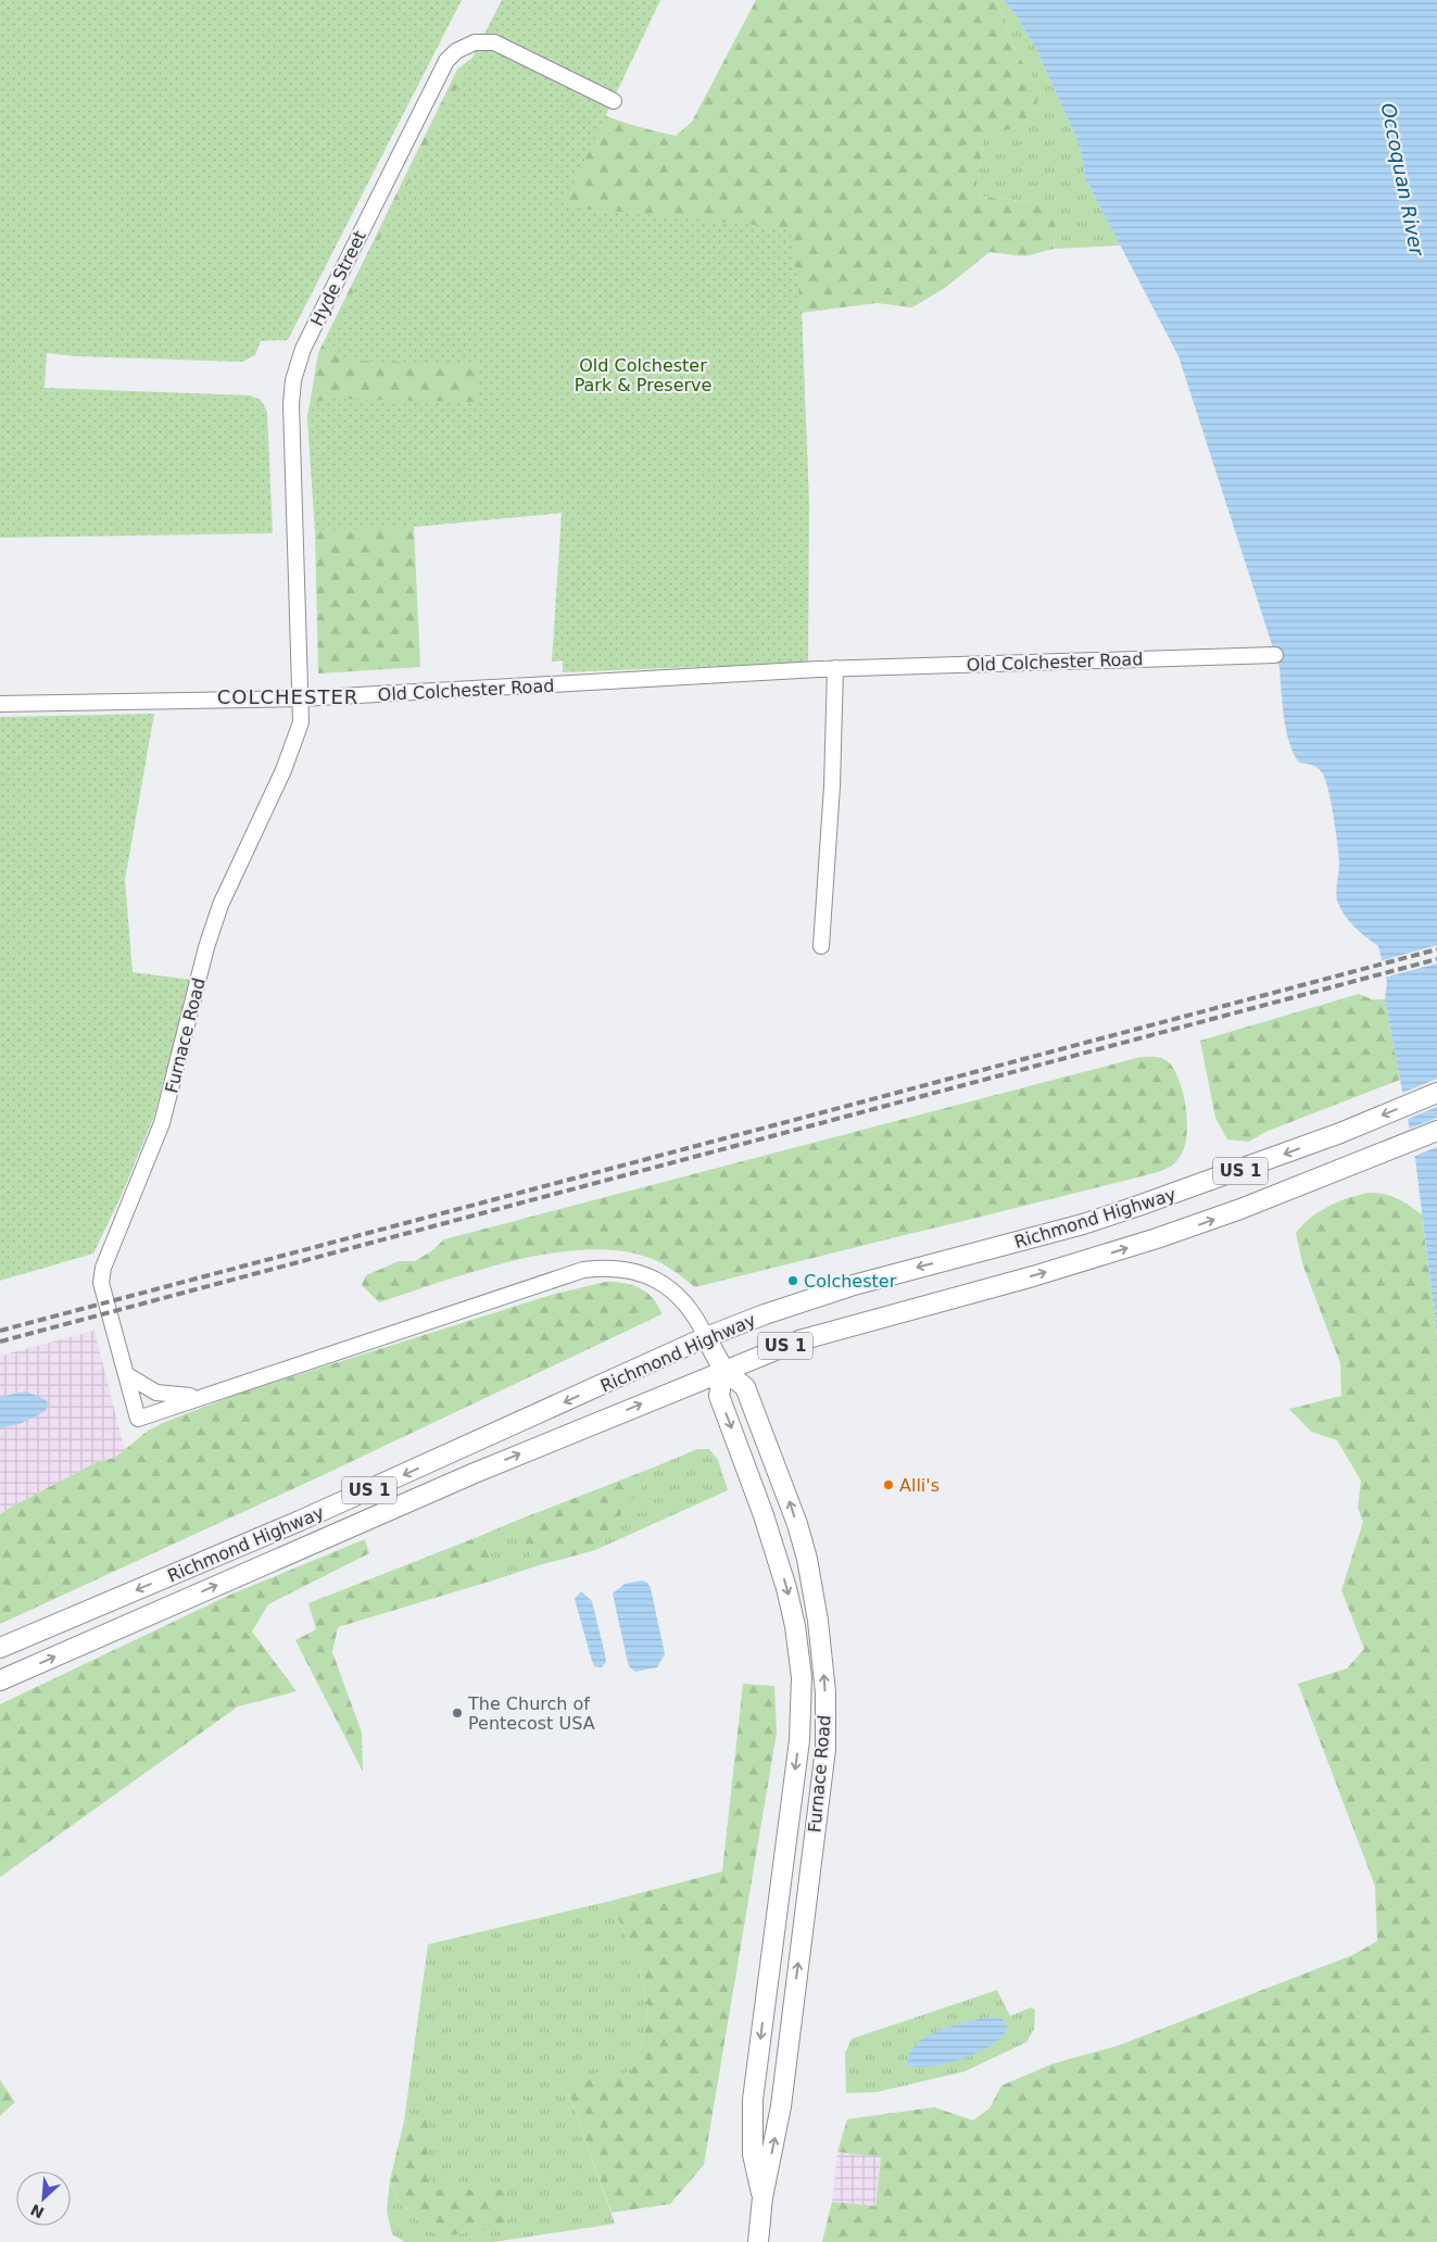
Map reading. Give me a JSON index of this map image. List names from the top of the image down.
{
  "streets": {
    "main road": ["Furnace Road", "US 1", "Richmond Highway"],
    "street": ["Hyde Street", "Old Colchester Road"]
  },
  "crossings": [
    ["Hyde Street", "Old Colchester Road"],
    ["Hyde Street", "Furnace Road"],
    ["Old Colchester Road", "Furnace Road"],
    ["Furnace Road", "Richmond Highway"]
  ],
  "districts": ["COLCHESTER"],
  "water": ["Occoquan River"],
  "parks": ["Old Colchester Park & Preserve"],
  "places": ["Colchester", "Alli's", "The Church of Pentecost USA"],
  "north": "bottom left"
}
